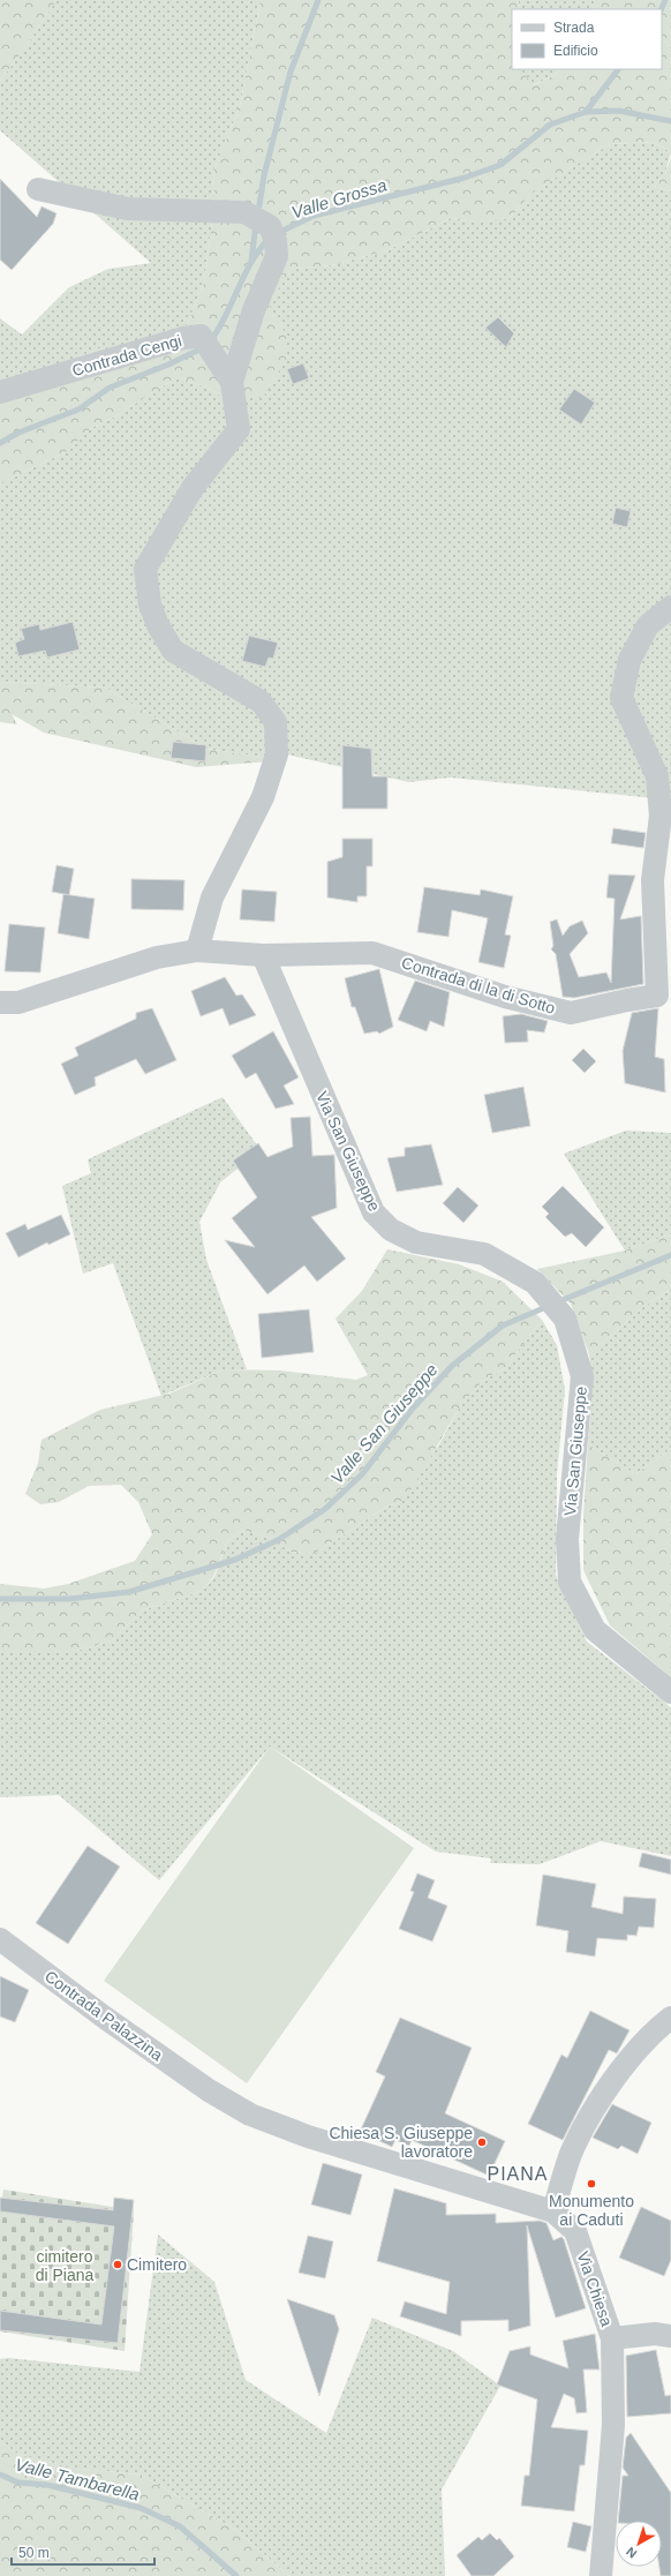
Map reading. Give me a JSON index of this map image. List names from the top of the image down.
{
  "streets": {
    "street": [
      "Contrada Cengi",
      "Contrada di la di Sotto",
      "Via San Giuseppe",
      "Contrada Palazzina",
      "Via Chiesa"
    ]
  },
  "crossings": [
    ["Contrada di la di Sotto", "Via San Giuseppe"],
    ["Contrada Palazzina", "Via Chiesa"]
  ],
  "districts": ["PIANA"],
  "water": ["Valle Grossa", "Valle San Giuseppe", "Valle Tambarella"],
  "parks": ["cimitero di Piana"],
  "places": ["Chiesa S. Giuseppe lavoratore", "Monumento ai Caduti", "Cimitero"],
  "legend": ["Strada", "Edificio"],
  "scale_bar": "50 m",
  "north": "bottom left"
}
